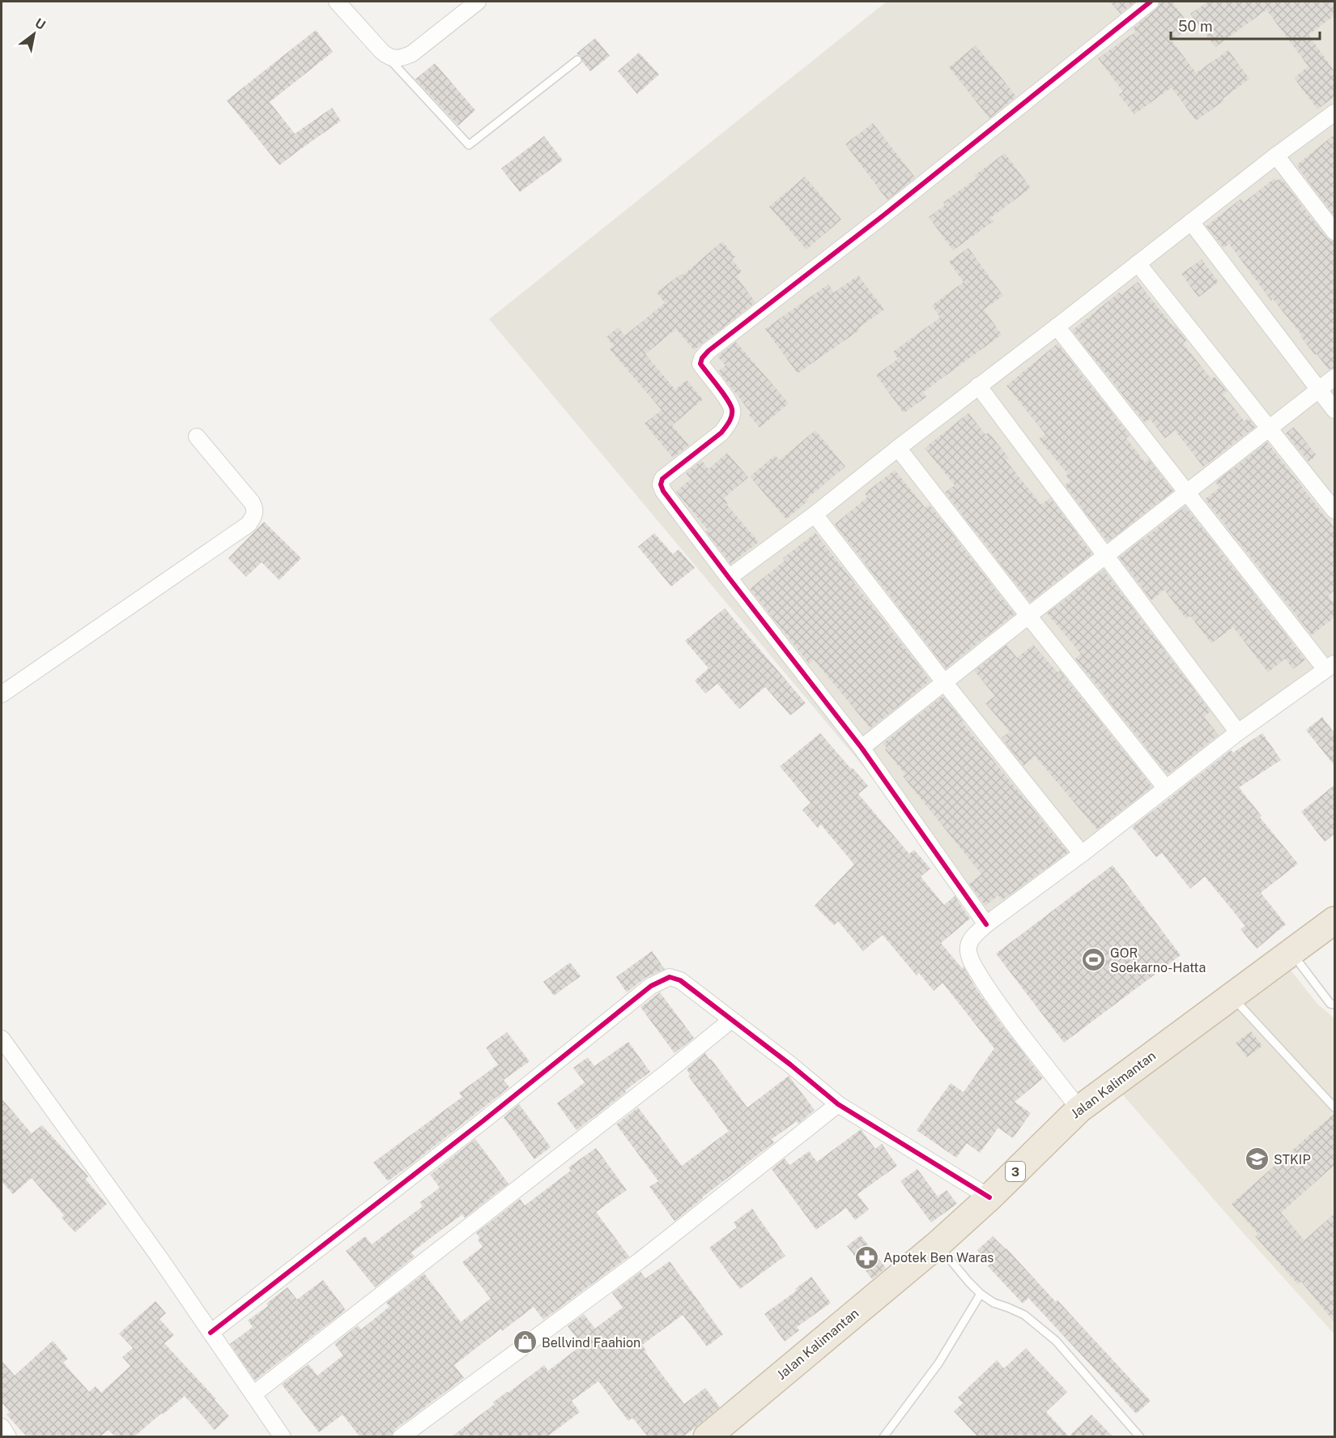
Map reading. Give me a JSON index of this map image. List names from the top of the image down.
{
  "streets": {
    "highway": ["Jalan Kalimantan", "3"]
  },
  "places": {
    "sports": ["GOR Soekarno-Hatta"],
    "school or university": ["STKIP"],
    "pharmacy": ["Apotek Ben Waras"],
    "shop": ["Bellvind Faahion"]
  },
  "scale_bar": "50 m",
  "north": "top right"
}
